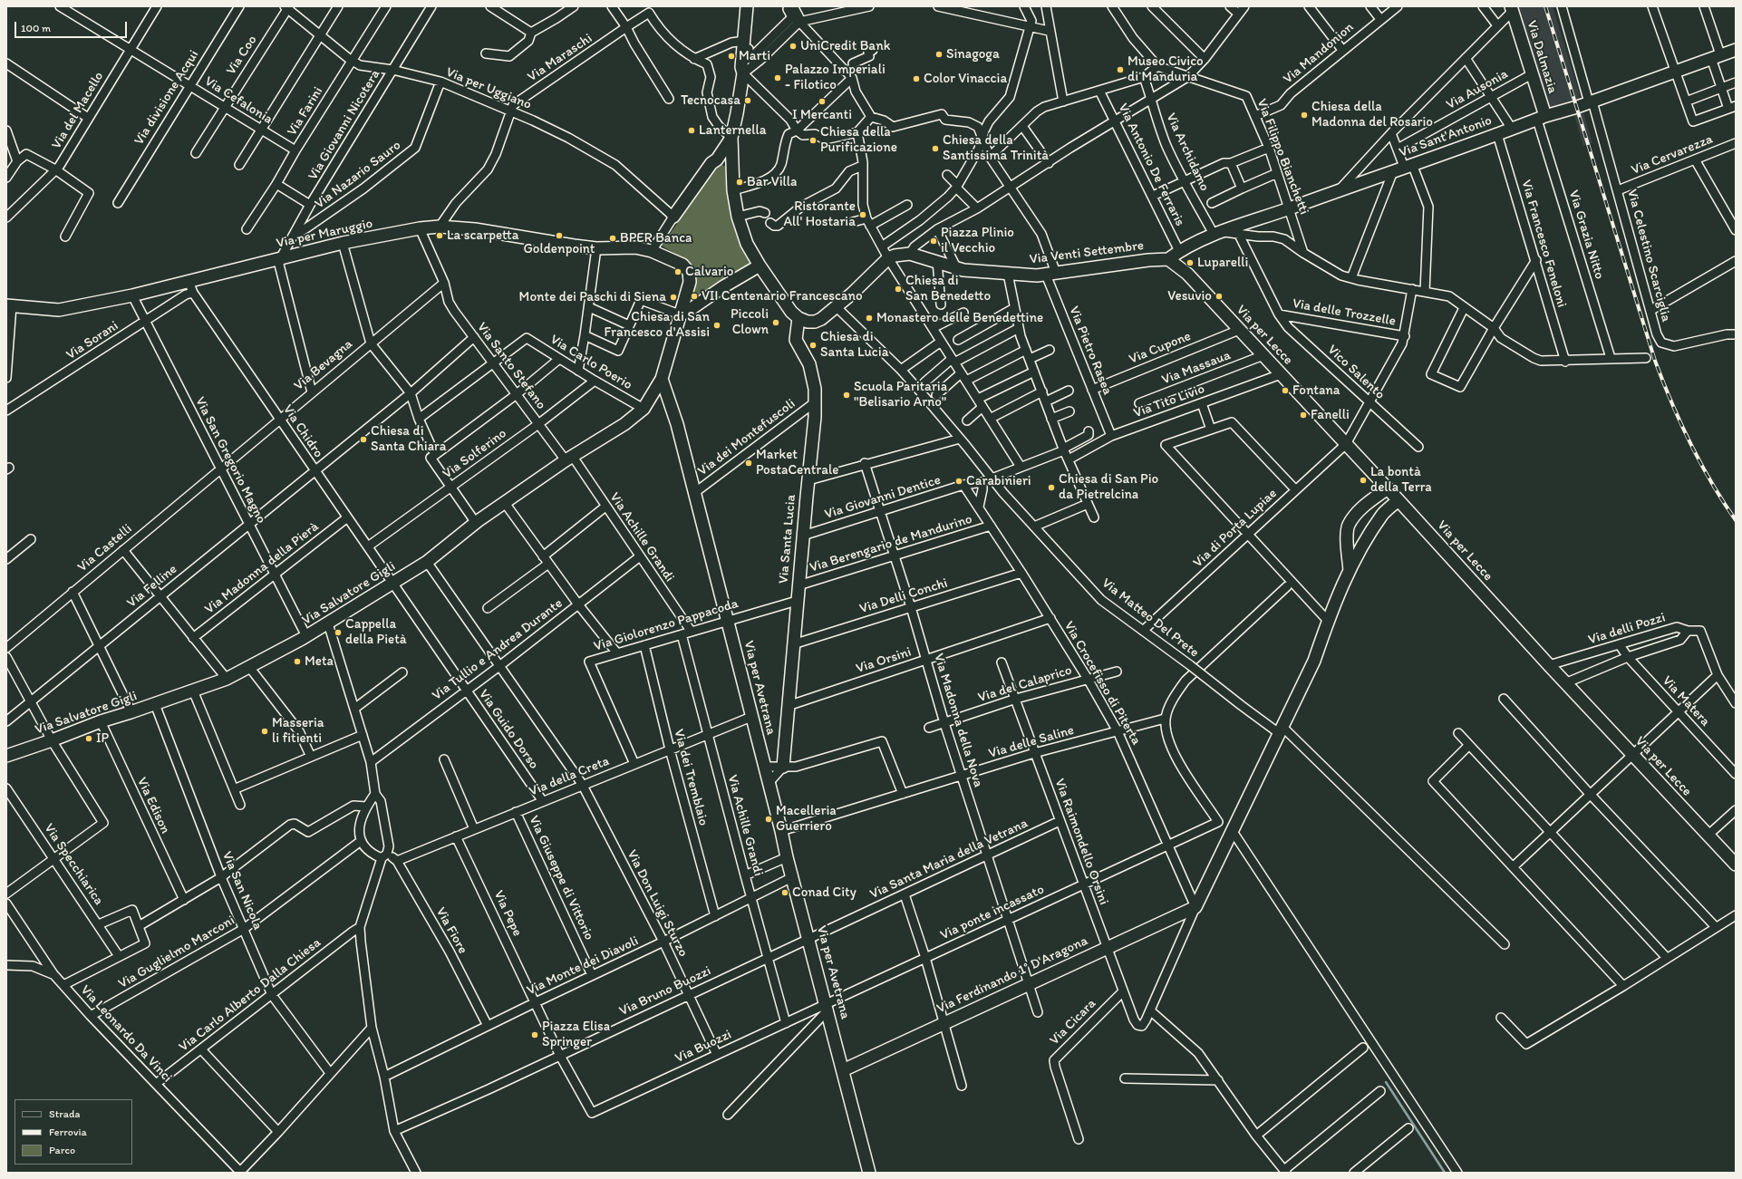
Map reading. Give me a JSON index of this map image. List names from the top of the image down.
{
  "streets": {
    "street": [
      "Via Mandonion",
      "Via Coo",
      "Via Dalmazia",
      "Via Maraschi",
      "Via per Uggiano",
      "Via Ausonia",
      "Via divisione Acqui",
      "Via Cefalonia",
      "Via del Macello",
      "Via Farini",
      "Via Giovanni Nicotera",
      "Via Sant'Antonio",
      "Via Archidamo",
      "Via Cervarezza",
      "Via Filippo Bianchetti",
      "Via Antonio De Ferraris",
      "Via Nazario Sauro",
      "Via per Maruggio",
      "Via Grazia Nitto",
      "Via Francesco Feneloni",
      "Via Venti Settembre",
      "Via Celestino Scarciglia",
      "Via delle Trozzelle",
      "Via per Lecce",
      "Via Sorani",
      "Via Cupone",
      "Via Pietro Rasea",
      "Via Carlo Poerio",
      "Via Bevagna",
      "Via Santo Stefano",
      "Via Massaua",
      "Vico Salento",
      "Via Tito Livio",
      "Via Chidro",
      "Via dei Montefuscoli",
      "Via Solferino",
      "Via San Gregorio Magno",
      "Via Giovanni Dentice",
      "Via di Porta Lupiae",
      "Via Achille Grandi",
      "Via Santa Lucia",
      "Via Berengario de Mandurino",
      "Via Castelli",
      "Via Madonna della Pierà",
      "Via Felline",
      "Via Salvatore Gigli",
      "Via Delli Conchi",
      "Via Matteo Del Prete",
      "Via Giolorenzo Pappacoda",
      "Via delli Pozzi",
      "Via Tullio e Andrea Durante",
      "Via Orsini",
      "Via Crocefisso di Piterta",
      "Via del Calaprico",
      "Via per Avetrana",
      "Via Matera",
      "Via Madonna della Nova",
      "Via Guido Dorso",
      "Via delle Saline",
      "Via della Creta",
      "Via dei Tremblaio",
      "Via Edison",
      "Via Raimondello Orsini",
      "Via Santa Maria della Vetrana",
      "Via Specchiarica",
      "Via Giuseppe di Vittorio",
      "Via San Nicola",
      "Via Don Luigi Sturzo",
      "Via ponte incassato",
      "Via Pepe",
      "Via Fiore",
      "Via Guglielmo Marconi",
      "Via Monte dei Diavoli",
      "Via Ferdinando 1° D'Aragona",
      "Via Bruno Buozzi",
      "Via Carlo Alberto Dalla Chiesa",
      "Via Cicara",
      "Via Leonardo Da Vinci",
      "Via Buozzi"
    ]
  },
  "crossings": [
    ["Via Mandonion", "Via Filippo Bianchetti"],
    ["Via Coo", "Via per Uggiano"],
    ["Via Coo", "Via Cefalonia"],
    ["Via Dalmazia", "Via Ausonia"],
    ["Via Dalmazia", "Via Sant'Antonio"],
    ["Via Dalmazia", "Via Grazia Nitto"],
    ["Via Maraschi", "Via per Uggiano"],
    ["Via per Uggiano", "Via Farini"],
    ["Via per Uggiano", "Via Giovanni Nicotera"],
    ["Via per Uggiano", "Via Nazario Sauro"],
    ["Via divisione Acqui", "Via Cefalonia"],
    ["Via Cefalonia", "Via del Macello"],
    ["Via Cefalonia", "Via Farini"],
    ["Via Giovanni Nicotera", "Via Nazario Sauro"],
    ["Via Giovanni Nicotera", "Via per Maruggio"],
    ["Via Sant'Antonio", "Via Archidamo"],
    ["Via Sant'Antonio", "Via Filippo Bianchetti"],
    ["Via Sant'Antonio", "Via Antonio De Ferraris"],
    ["Via Sant'Antonio", "Via Grazia Nitto"],
    ["Via Sant'Antonio", "Via Francesco Feneloni"],
    ["Via Sant'Antonio", "Via Venti Settembre"],
    ["Via Sant'Antonio", "Via Celestino Scarciglia"],
    ["Via Sant'Antonio", "Via per Lecce"],
    ["Via Cervarezza", "Via Celestino Scarciglia"],
    ["Via per Maruggio", "Via Santo Stefano"],
    ["Via per Maruggio", "Via Chidro"],
    ["Via per Maruggio", "Via San Gregorio Magno"],
    ["Via Venti Settembre", "Via per Lecce"],
    ["Via Venti Settembre", "Via Pietro Rasea"],
    ["Via delle Trozzelle", "Vico Salento"],
    ["Via delle Trozzelle", "Via di Porta Lupiae"],
    ["Via per Lecce", "Via Cupone"],
    ["Via per Lecce", "Via Massaua"],
    ["Via per Lecce", "Via Tito Livio"],
    ["Via per Lecce", "Via di Porta Lupiae"],
    ["Via per Lecce", "Via delli Pozzi"],
    ["Via Sorani", "Via Chidro"],
    ["Via Sorani", "Via San Gregorio Magno"],
    ["Via Cupone", "Via Pietro Rasea"],
    ["Via Pietro Rasea", "Via Tito Livio"],
    ["Via Carlo Poerio", "Via Santo Stefano"],
    ["Via Carlo Poerio", "Via Solferino"],
    ["Via Carlo Poerio", "Via Salvatore Gigli"],
    ["Via Bevagna", "Via Santo Stefano"],
    ["Via Bevagna", "Via Chidro"],
    ["Via Bevagna", "Via San Gregorio Magno"],
    ["Via Bevagna", "Via Castelli"],
    ["Via Santo Stefano", "Via Solferino"],
    ["Via Santo Stefano", "Via Achille Grandi"],
    ["Via Santo Stefano", "Via Felline"],
    ["Via Santo Stefano", "Via Salvatore Gigli"],
    ["Vico Salento", "Via di Porta Lupiae"],
    ["Via Chidro", "Via Solferino"],
    ["Via Chidro", "Via Madonna della Pierà"],
    ["Via Chidro", "Via Felline"],
    ["Via Chidro", "Via Salvatore Gigli"],
    ["Via Chidro", "Via Guido Dorso"],
    ["Via dei Montefuscoli", "Via Santa Lucia"],
    ["Via dei Montefuscoli", "Via per Avetrana"],
    ["Via San Gregorio Magno", "Via Castelli"],
    ["Via San Gregorio Magno", "Via Madonna della Pierà"],
    ["Via San Gregorio Magno", "Via Felline"],
    ["Via San Gregorio Magno", "Via Salvatore Gigli"],
    ["Via Giovanni Dentice", "Via Santa Lucia"],
    ["Via Giovanni Dentice", "Via Matteo Del Prete"],
    ["Via Giovanni Dentice", "Via Crocefisso di Piterta"],
    ["Via Giovanni Dentice", "Via Madonna della Nova"],
    ["Via di Porta Lupiae", "Via Matteo Del Prete"],
    ["Via Achille Grandi", "Via Salvatore Gigli"],
    ["Via Achille Grandi", "Via Giolorenzo Pappacoda"],
    ["Via Achille Grandi", "Via Tullio e Andrea Durante"],
    ["Via Achille Grandi", "Via della Creta"],
    ["Via Achille Grandi", "Via Monte dei Diavoli"],
    ["Via Achille Grandi", "Via Bruno Buozzi"],
    ["Via Achille Grandi", "Via Buozzi"],
    ["Via Santa Lucia", "Via Berengario de Mandurino"],
    ["Via Santa Lucia", "Via Delli Conchi"],
    ["Via Santa Lucia", "Via Giolorenzo Pappacoda"],
    ["Via Santa Lucia", "Via Orsini"],
    ["Via Berengario de Mandurino", "Via Crocefisso di Piterta"],
    ["Via Berengario de Mandurino", "Via Madonna della Nova"],
    ["Via Salvatore Gigli", "Via per Avetrana"],
    ["Via Salvatore Gigli", "Via Guido Dorso"],
    ["Via Salvatore Gigli", "Via Edison"],
    ["Via Salvatore Gigli", "Via San Nicola"],
    ["Via Salvatore Gigli", "Via Don Luigi Sturzo"],
    ["Via Delli Conchi", "Via Crocefisso di Piterta"],
    ["Via Delli Conchi", "Via Madonna della Nova"],
    ["Via Giolorenzo Pappacoda", "Via per Avetrana"],
    ["Via Giolorenzo Pappacoda", "Via della Creta"],
    ["Via Giolorenzo Pappacoda", "Via dei Tremblaio"],
    ["Via delli Pozzi", "Via Matera"],
    ["Via Tullio e Andrea Durante", "Via Guido Dorso"],
    ["Via Tullio e Andrea Durante", "Via Don Luigi Sturzo"],
    ["Via Orsini", "Via Crocefisso di Piterta"],
    ["Via Orsini", "Via Madonna della Nova"],
    ["Via Crocefisso di Piterta", "Via del Calaprico"],
    ["Via Crocefisso di Piterta", "Via delle Saline"],
    ["Via Crocefisso di Piterta", "Via ponte incassato"],
    ["Via Crocefisso di Piterta", "Via Ferdinando 1° D'Aragona"],
    ["Via del Calaprico", "Via Madonna della Nova"],
    ["Via del Calaprico", "Via Raimondello Orsini"],
    ["Via per Avetrana", "Via delle Saline"],
    ["Via per Avetrana", "Via della Creta"],
    ["Via per Avetrana", "Via Santa Maria della Vetrana"],
    ["Via per Avetrana", "Via ponte incassato"],
    ["Via per Avetrana", "Via Monte dei Diavoli"],
    ["Via per Avetrana", "Via Ferdinando 1° D'Aragona"],
    ["Via per Avetrana", "Via Bruno Buozzi"],
    ["Via per Avetrana", "Via Buozzi"],
    ["Via Madonna della Nova", "Via delle Saline"],
    ["Via Madonna della Nova", "Via Santa Maria della Vetrana"],
    ["Via Madonna della Nova", "Via ponte incassato"],
    ["Via Madonna della Nova", "Via Ferdinando 1° D'Aragona"],
    ["Via Guido Dorso", "Via della Creta"],
    ["Via delle Saline", "Via Raimondello Orsini"],
    ["Via delle Saline", "Via ponte incassato"],
    ["Via della Creta", "Via dei Tremblaio"],
    ["Via della Creta", "Via Giuseppe di Vittorio"],
    ["Via della Creta", "Via Don Luigi Sturzo"],
    ["Via della Creta", "Via Pepe"],
    ["Via della Creta", "Via Fiore"],
    ["Via dei Tremblaio", "Via Monte dei Diavoli"],
    ["Via Raimondello Orsini", "Via Santa Maria della Vetrana"],
    ["Via Raimondello Orsini", "Via ponte incassato"],
    ["Via Raimondello Orsini", "Via Ferdinando 1° D'Aragona"],
    ["Via Raimondello Orsini", "Via Cicara"],
    ["Via Santa Maria della Vetrana", "Via Bruno Buozzi"],
    ["Via Giuseppe di Vittorio", "Via Monte dei Diavoli"],
    ["Via San Nicola", "Via Guglielmo Marconi"],
    ["Via San Nicola", "Via Carlo Alberto Dalla Chiesa"],
    ["Via Don Luigi Sturzo", "Via Monte dei Diavoli"],
    ["Via Don Luigi Sturzo", "Via Bruno Buozzi"],
    ["Via Don Luigi Sturzo", "Via Buozzi"],
    ["Via ponte incassato", "Via Buozzi"],
    ["Via Pepe", "Via Monte dei Diavoli"],
    ["Via Pepe", "Via Bruno Buozzi"],
    ["Via Pepe", "Via Buozzi"],
    ["Via Fiore", "Via Guglielmo Marconi"],
    ["Via Fiore", "Via Monte dei Diavoli"],
    ["Via Guglielmo Marconi", "Via Leonardo Da Vinci"],
    ["Via Carlo Alberto Dalla Chiesa", "Via Leonardo Da Vinci"]
  ],
  "places": [
    "UniCredit Bank",
    "Sinagoga",
    "Marti",
    "Museo Civico di Manduria",
    "Palazzo Imperiali - Filotico",
    "Color Vinaccia",
    "Tecnocasa",
    "I Mercanti",
    "Chiesa della Madonna del Rosario",
    "Lanternella",
    "Chiesa della Purificazione",
    "Chiesa della Santissima Trinità",
    "Bar Villa",
    "Ristorante All' Hostaria",
    "La scarpetta",
    "Goldenpoint",
    "BPER Banca",
    "Piazza Plinio il Vecchio",
    "Luparelli",
    "Calvario",
    "Chiesa di San Benedetto",
    "VII Centenario Francescano",
    "Vesuvio",
    "Monte dei Paschi di Siena",
    "Monastero delle Benedettine",
    "Piccoli Clown",
    "Chiesa di San Francesco d'Assisi",
    "Chiesa di Santa Lucia",
    "Fontana",
    "Scuola Paritaria \"Belisario Arno\"",
    "Fanelli",
    "Chiesa di Santa Chiara",
    "Market PostaCentrale",
    "La bontà della Terra",
    "Carabinieri",
    "Chiesa di San Pio da Pietrelcina",
    "Cappella della Pietà",
    "Meta",
    "Masseria li fitienti",
    "IP",
    "Macelleria Guerriero",
    "Conad City",
    "Piazza Elisa Springer"
  ],
  "legend": ["Strada", "Ferrovia", "Parco"],
  "scale_bar": "100 m"
}
